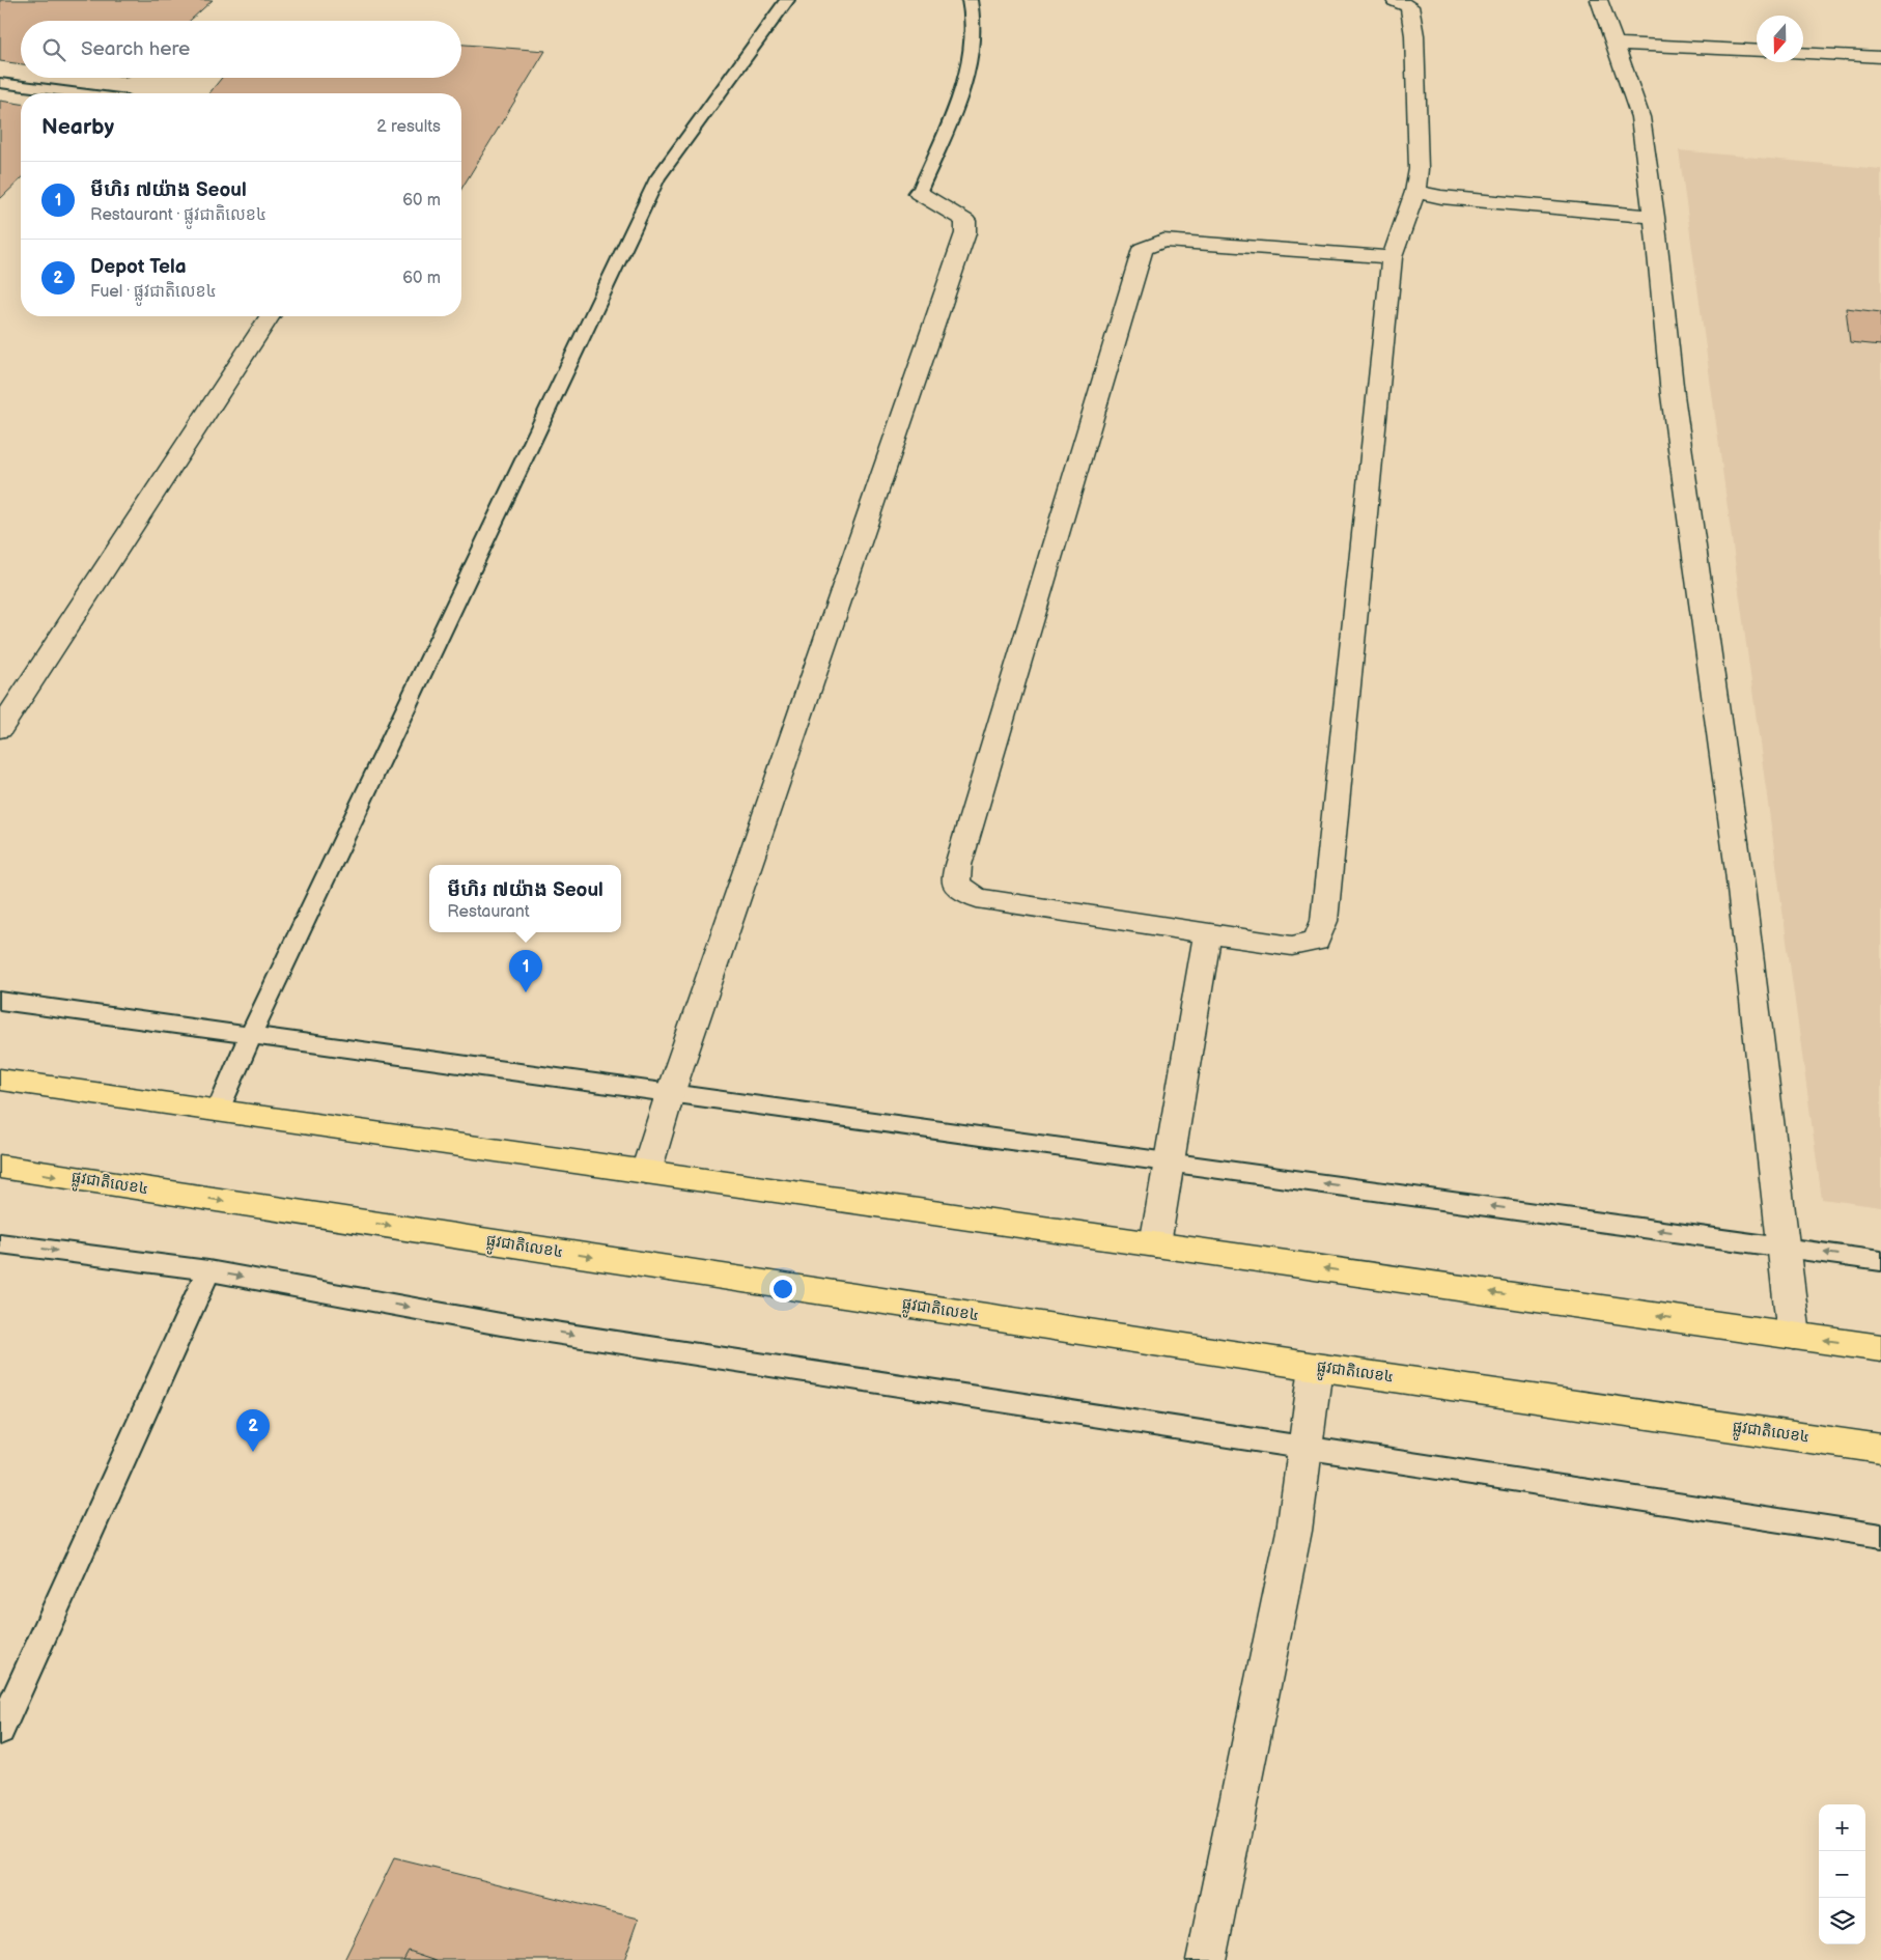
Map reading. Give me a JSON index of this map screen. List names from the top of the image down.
{
  "streets": {
    "highway": ["ផ្លូវជាតិលេខ៤"]
  },
  "north": "bottom",
  "page": {
    "search": "Search here",
    "heading": ["Nearby", "2 results"],
    "list": [
      {
        "mark": "1",
        "name": "មីហិរ ៧យ៉ាង Seoul",
        "note": "Restaurant · ផ្លូវជាតិលេខ៤",
        "value": "60 m"
      },
      {
        "mark": "2",
        "name": "Depot Tela",
        "note": "Fuel · ផ្លូវជាតិលេខ៤",
        "value": "60 m"
      }
    ],
    "popup": ["មីហិរ ៧យ៉ាង Seoul", "Restaurant"],
    "pins": ["1", "2"],
    "map_buttons": ["+", "−"]
  }
}
